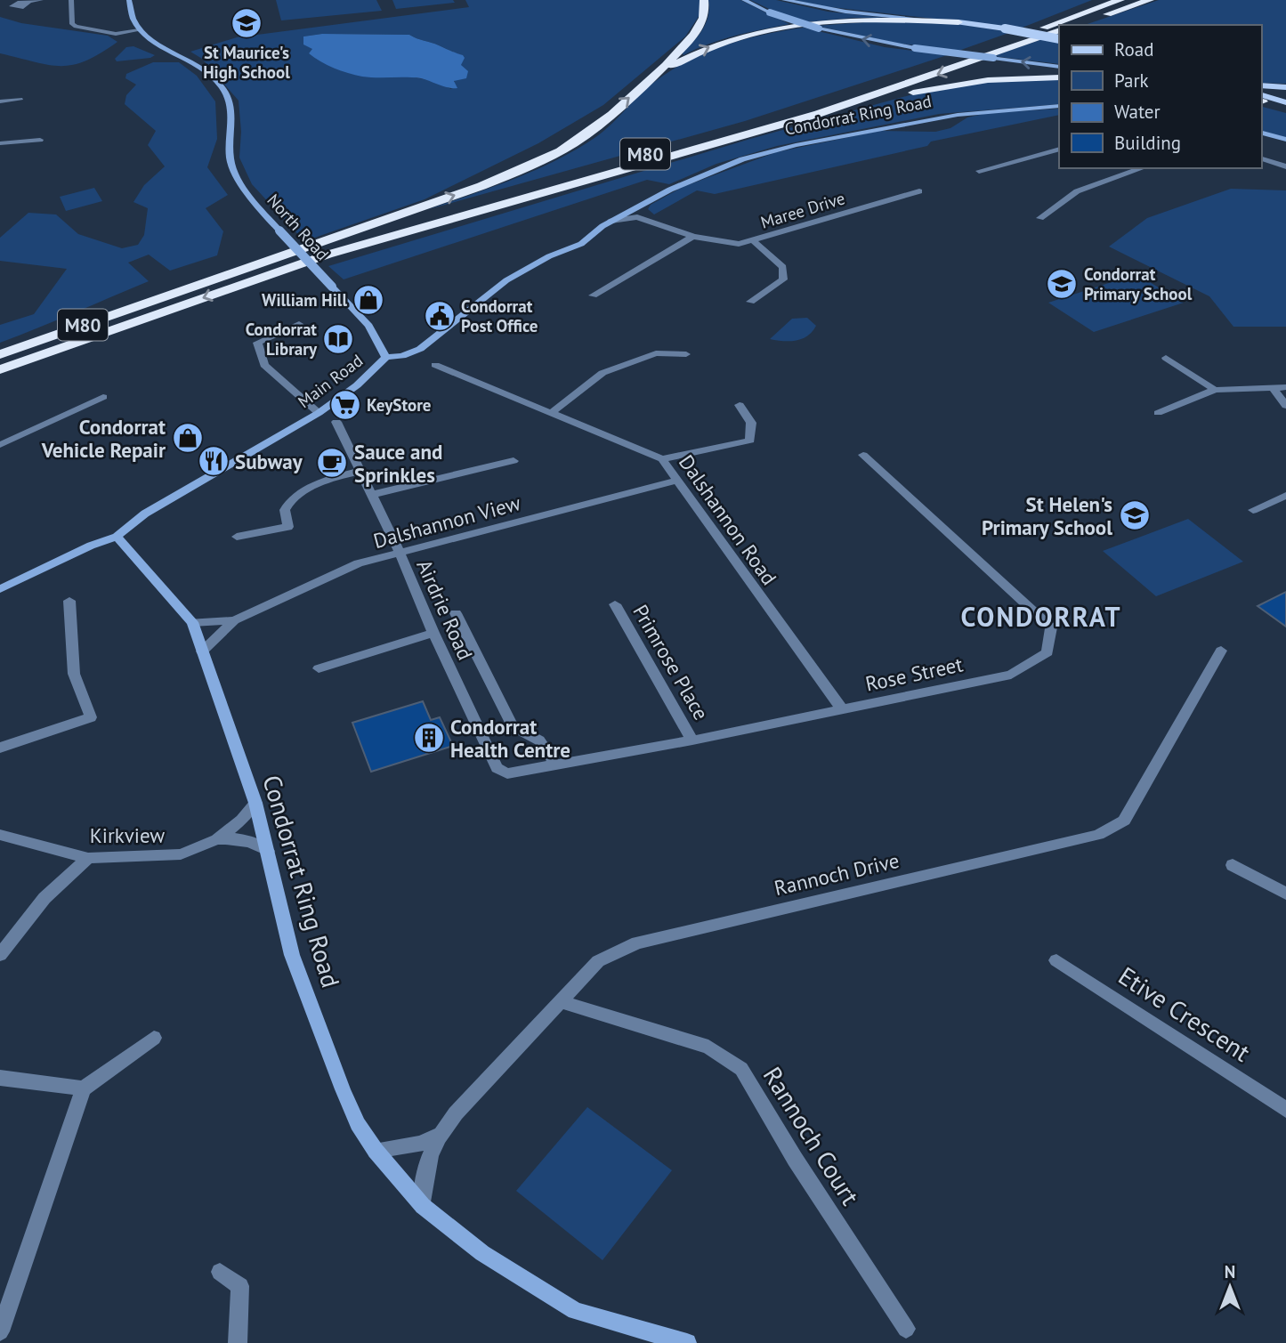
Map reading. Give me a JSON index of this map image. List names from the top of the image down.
{
  "streets": {
    "highway": ["M80"],
    "main road": ["Condorrat Ring Road", "North Road", "Main Road"],
    "street": [
      "Maree Drive",
      "Dalshannon Road",
      "Dalshannon View",
      "Airdrie Road",
      "Primrose Place",
      "Rose Street",
      "Kirkview",
      "Rannoch Drive",
      "Etive Crescent",
      "Rannoch Court"
    ]
  },
  "crossings": [
    ["Condorrat Ring Road", "Main Road"],
    ["Condorrat Ring Road", "Dalshannon View"],
    ["Condorrat Ring Road", "Kirkview"],
    ["Condorrat Ring Road", "Rannoch Drive"],
    ["Maree Drive", "Main Road"],
    ["North Road", "Main Road"],
    ["Dalshannon Road", "Dalshannon View"],
    ["Dalshannon Road", "Rose Street"],
    ["Dalshannon View", "Airdrie Road"],
    ["Airdrie Road", "Rose Street"],
    ["Primrose Place", "Rose Street"],
    ["Rannoch Drive", "Rannoch Court"]
  ],
  "districts": ["CONDORRAT"],
  "places": {
    "school or university": ["St Maurice's High School", "Condorrat Primary School", "St Helen's Primary School"],
    "shop": ["William Hill", "Condorrat Vehicle Repair"],
    "public building": ["Condorrat Post Office"],
    "library": ["Condorrat Library"],
    "supermarket": ["KeyStore"],
    "restaurant": ["Subway"],
    "cafe": ["Sauce and Sprinkles"],
    "building": ["Condorrat Health Centre"]
  },
  "legend": [
    "Road",
    "Park",
    "Water",
    "Building"
  ],
  "north": "top"
}
